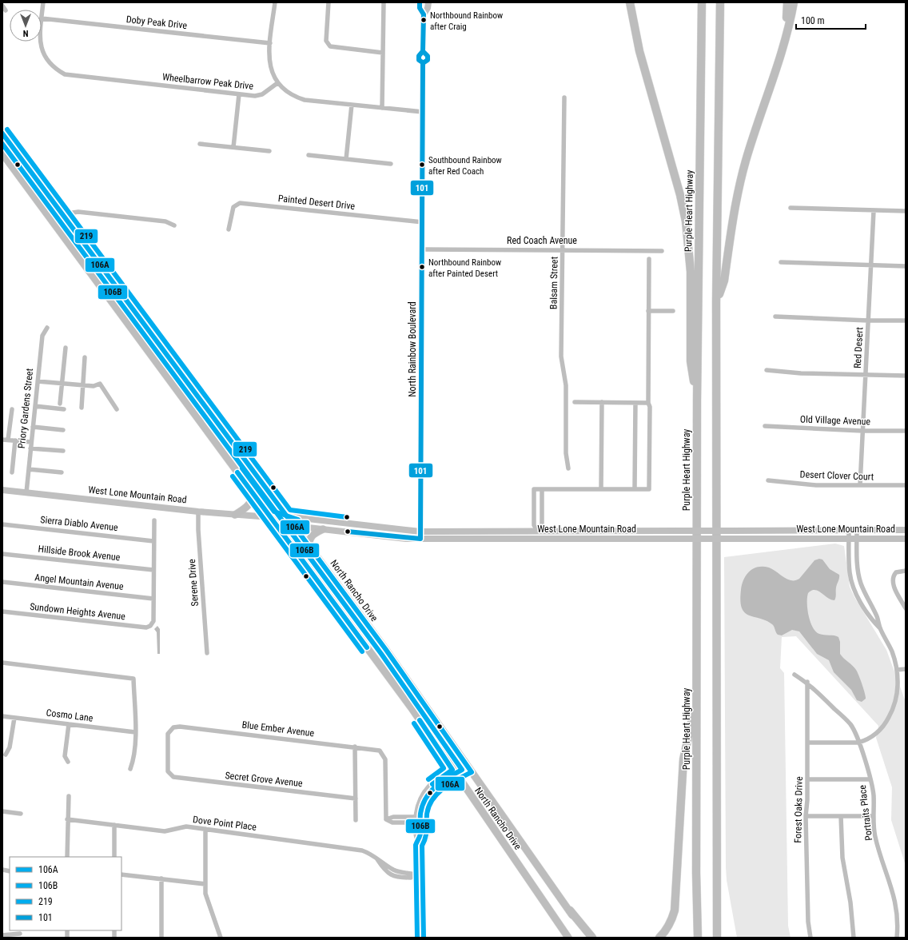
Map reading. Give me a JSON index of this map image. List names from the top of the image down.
{
  "streets": {
    "highway": ["Purple Heart Highway"],
    "main road": ["North Rainbow Boulevard", "West Lone Mountain Road", "North Rancho Drive"],
    "street": [
      "Doby Peak Drive",
      "Wheelbarrow Peak Drive",
      "Painted Desert Drive",
      "Red Coach Avenue",
      "Balsam Street",
      "Red Desert",
      "Priory Gardens Street",
      "Old Village Avenue",
      "Desert Clover Court",
      "Sierra Diablo Avenue",
      "Hillside Brook Avenue",
      "Angel Mountain Avenue",
      "Serene Drive",
      "Sundown Heights Avenue",
      "Cosmo Lane",
      "Blue Ember Avenue",
      "Secret Grove Avenue",
      "Forest Oaks Drive",
      "Portraits Place",
      "Dove Point Place"
    ]
  },
  "crossings": [
    ["Painted Desert Drive", "North Rainbow Boulevard"],
    ["Red Coach Avenue", "Balsam Street"],
    ["Red Coach Avenue", "North Rainbow Boulevard"],
    ["Red Desert", "Old Village Avenue"],
    ["Red Desert", "Desert Clover Court"],
    ["North Rainbow Boulevard", "West Lone Mountain Road"],
    ["Priory Gardens Street", "West Lone Mountain Road"],
    ["West Lone Mountain Road", "Serene Drive"],
    ["West Lone Mountain Road", "North Rancho Drive"],
    ["Angel Mountain Avenue", "Sundown Heights Avenue"],
    ["Blue Ember Avenue", "Secret Grove Avenue"],
    ["Forest Oaks Drive", "Portraits Place"]
  ],
  "places": ["Northbound Rainbow after Craig", "Southbound Rainbow after Red Coach", "Northbound Rainbow after Painted Desert"],
  "lines": [
    "transit line 101",
    "transit line 219",
    "transit line 106A",
    "transit line 106B"
  ],
  "legend": [
    "106A",
    "106B",
    "219",
    "101"
  ],
  "scale_bar": "100 m",
  "north": "bottom"
}
